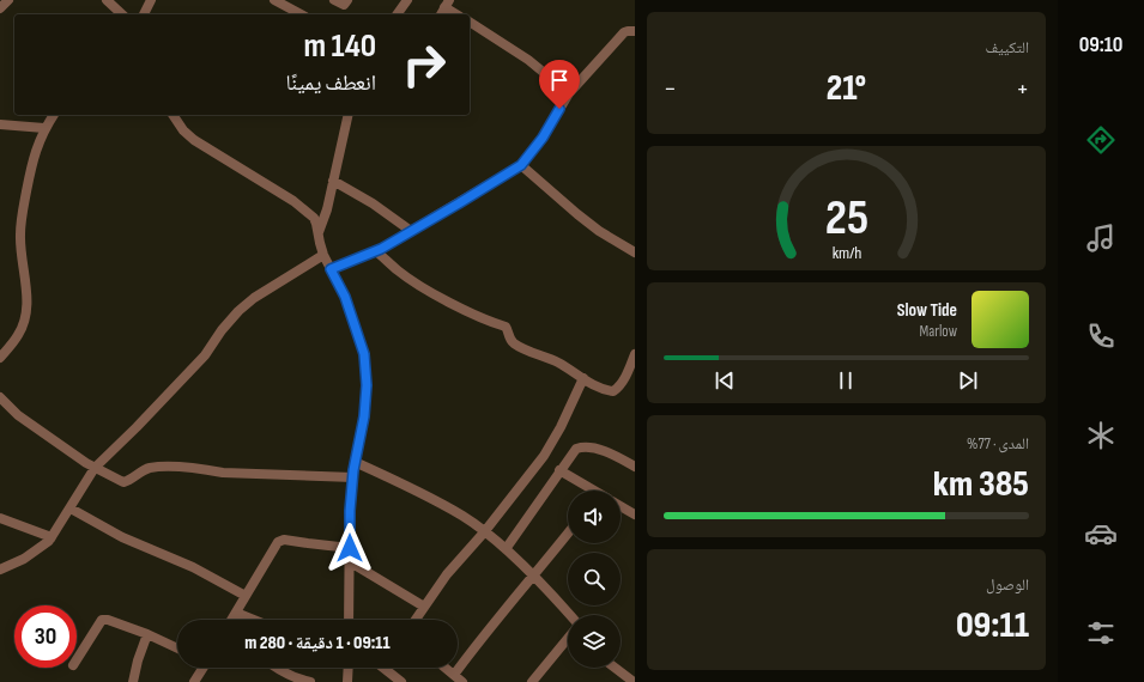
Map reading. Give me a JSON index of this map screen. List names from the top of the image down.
{
  "page": {
    "tabs": "09:10",
    "tile": [
      "التكييف",
      ["المدى · 77%", "385 km"],
      ["الوصول", "09:11"]
    ],
    "turn": ["140 m", "انعطف يمينًا"],
    "heat": ["−", "21°", "+"],
    "song": ["Slow Tide", "Marlow"],
    "limit": "30",
    "trip": "09:11 · 1 دقيقة · 280 m",
    "gauge": ["25", "km/h"]
  }
}
